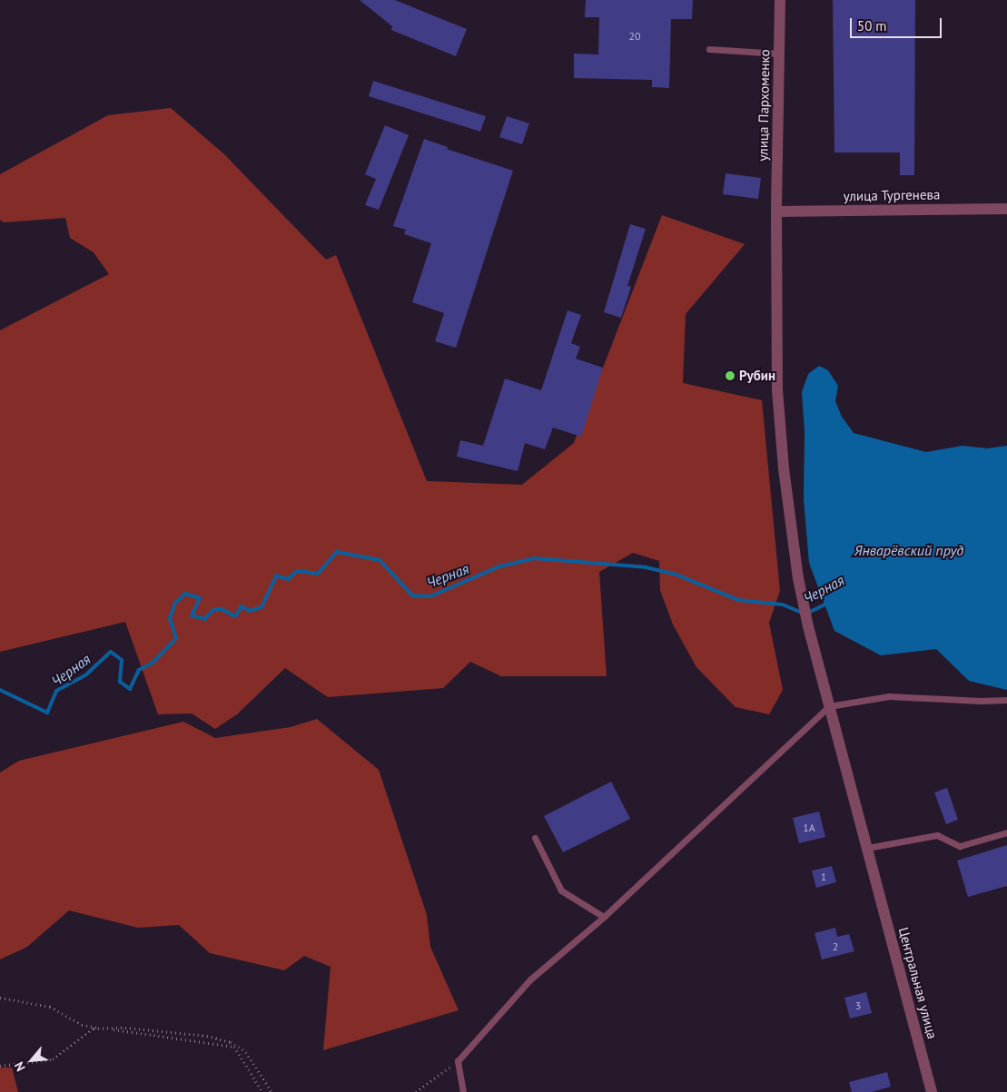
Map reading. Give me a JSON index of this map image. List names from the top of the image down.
{
  "streets": {
    "street": ["улица Пархоменко", "улица Тургенева", "Центральная улица"]
  },
  "crossings": [
    ["улица Пархоменко", "улица Тургенева"],
    ["улица Пархоменко", "Центральная улица"]
  ],
  "water": ["Январёвский пруд", "Черная"],
  "places": ["Рубин"],
  "house_numbers": [
    "20",
    "1А",
    "1",
    "2",
    "3"
  ],
  "scale_bar": "50 m",
  "north": "bottom left"
}
